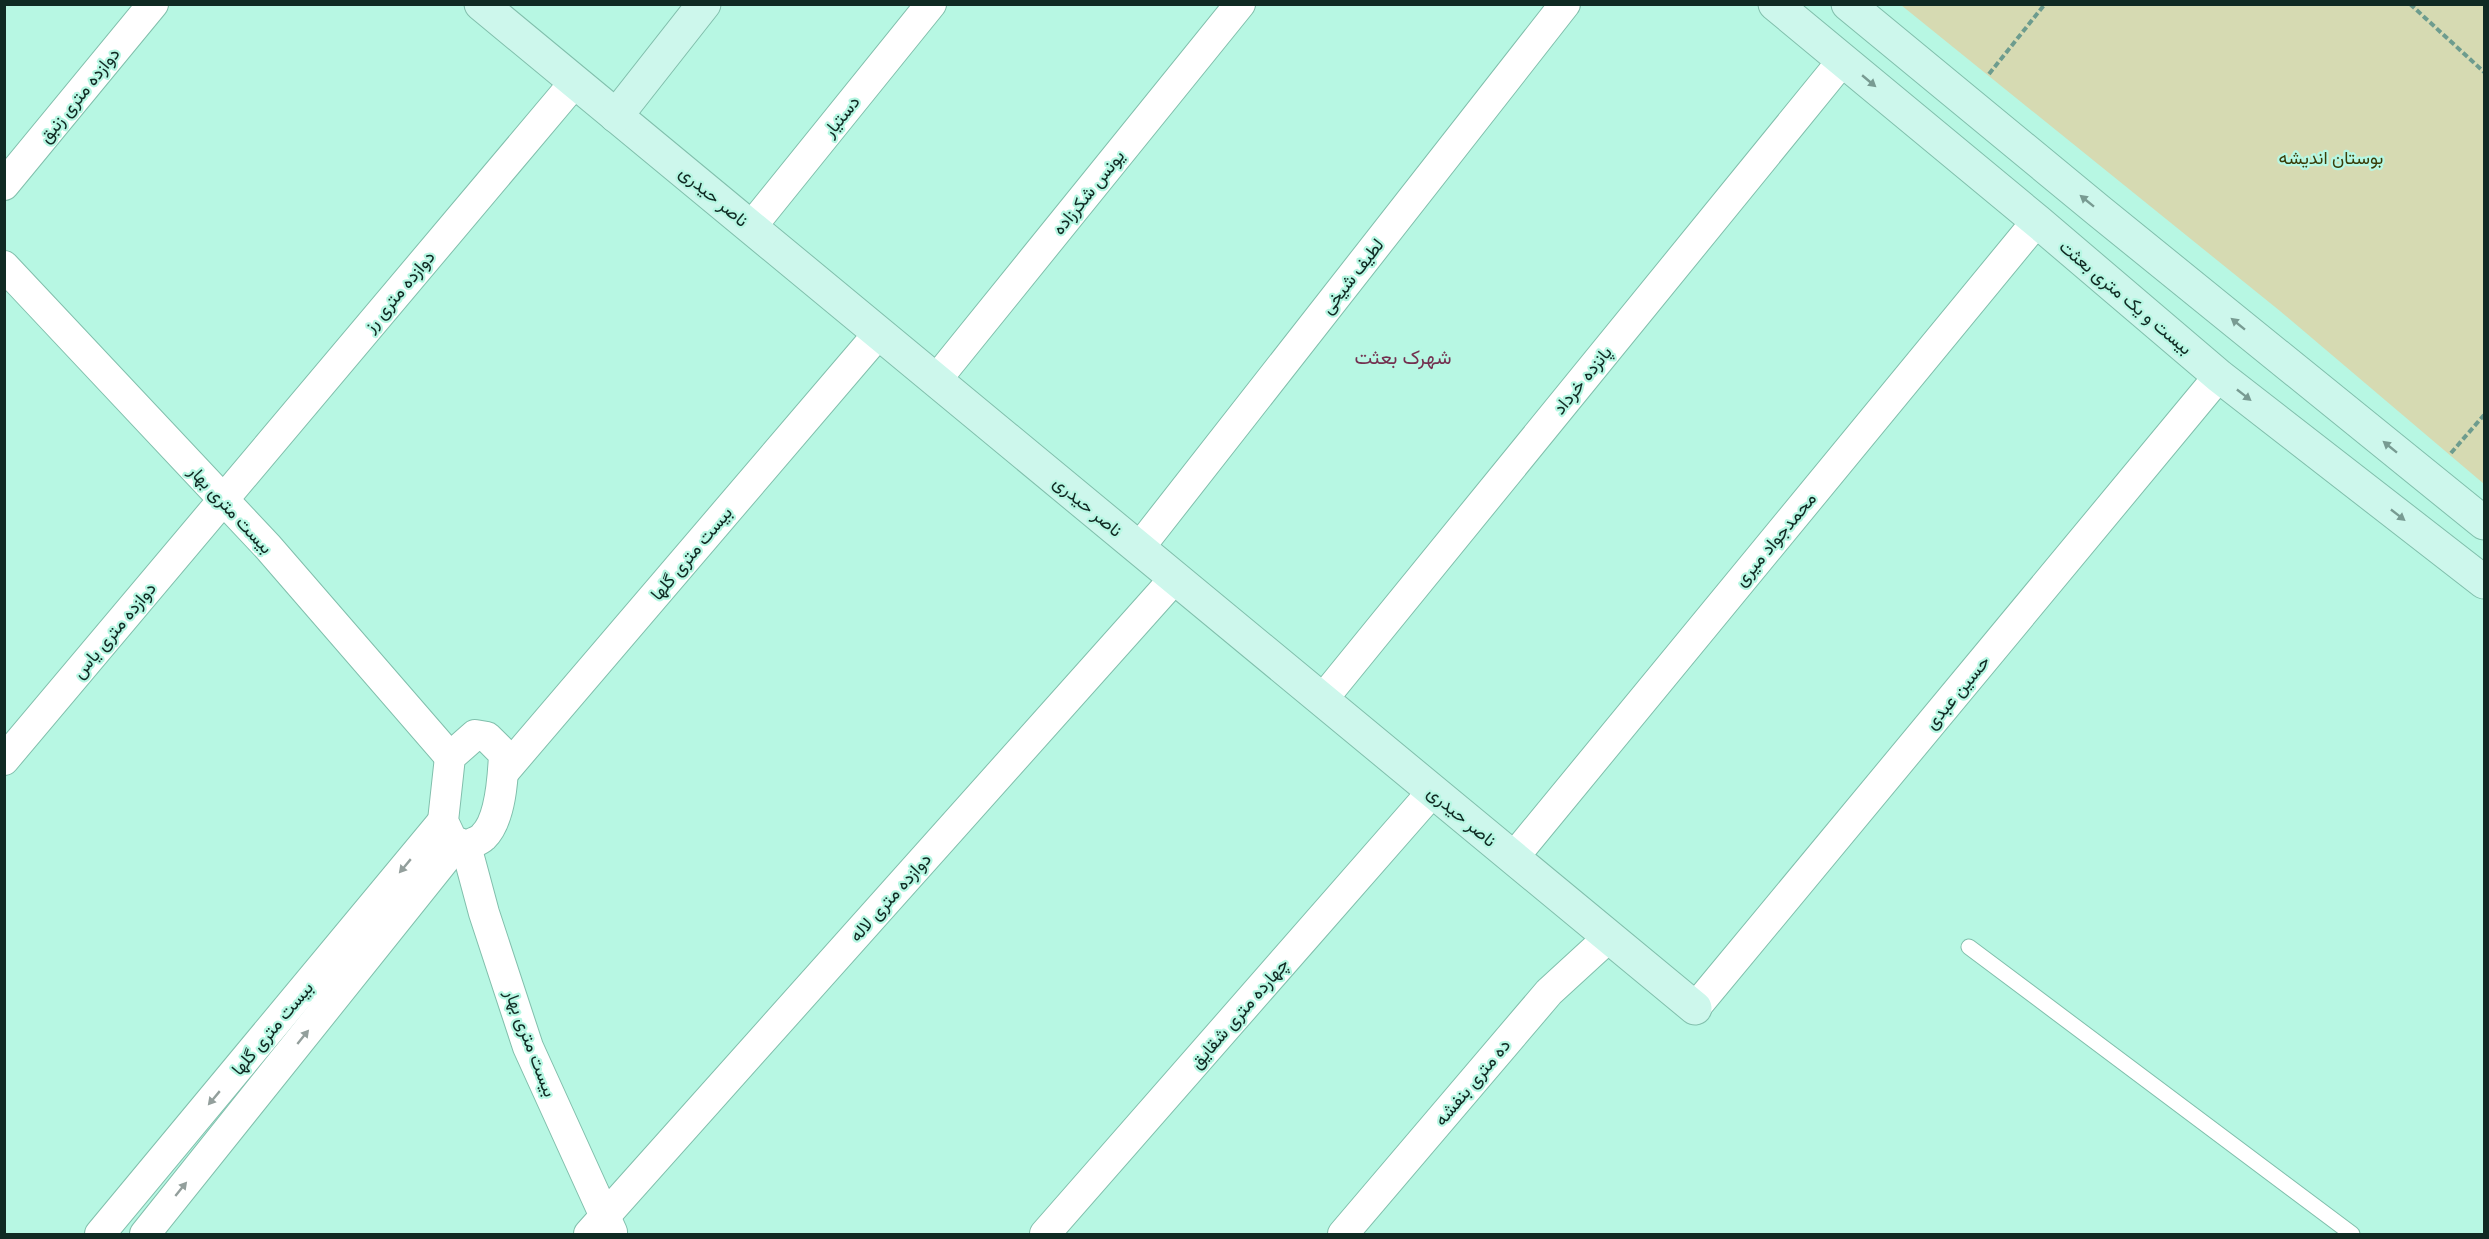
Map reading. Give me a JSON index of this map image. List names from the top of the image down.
{
  "streets": {
    "street": [
      "دوازده متری زنبق",
      "دستیار",
      "یونس شکرزاده",
      "ناصر حیدری",
      "لطیف شیخی",
      "دوازده متری رز",
      "بیست و یک متری بعثت",
      "پانزده خرداد",
      "بیست متری بهار",
      "محمدجواد میری",
      "بیست متری گلها",
      "دوازده متری یاس",
      "حسین عبدی",
      "دوازده متری لاله",
      "چهارده متری شقایق",
      "ده متری بنفشه"
    ]
  },
  "crossings": [
    ["دستیار", "ناصر حیدری"],
    ["یونس شکرزاده", "ناصر حیدری"],
    ["ناصر حیدری", "لطیف شیخی"],
    ["ناصر حیدری", "دوازده متری رز"],
    ["ناصر حیدری", "پانزده خرداد"],
    ["ناصر حیدری", "محمدجواد میری"],
    ["ناصر حیدری", "بیست متری گلها"],
    ["ناصر حیدری", "حسین عبدی"],
    ["ناصر حیدری", "دوازده متری لاله"],
    ["ناصر حیدری", "چهارده متری شقایق"],
    ["ناصر حیدری", "ده متری بنفشه"],
    ["دوازده متری رز", "بیست متری بهار"],
    ["دوازده متری رز", "دوازده متری یاس"],
    ["بیست و یک متری بعثت", "پانزده خرداد"],
    ["بیست و یک متری بعثت", "محمدجواد میری"],
    ["بیست و یک متری بعثت", "حسین عبدی"],
    ["بیست متری بهار", "بیست متری گلها"],
    ["بیست متری بهار", "دوازده متری یاس"],
    ["بیست متری بهار", "دوازده متری لاله"]
  ],
  "districts": ["شهرک بعثت"],
  "parks": ["بوستان اندیشه"]
}
